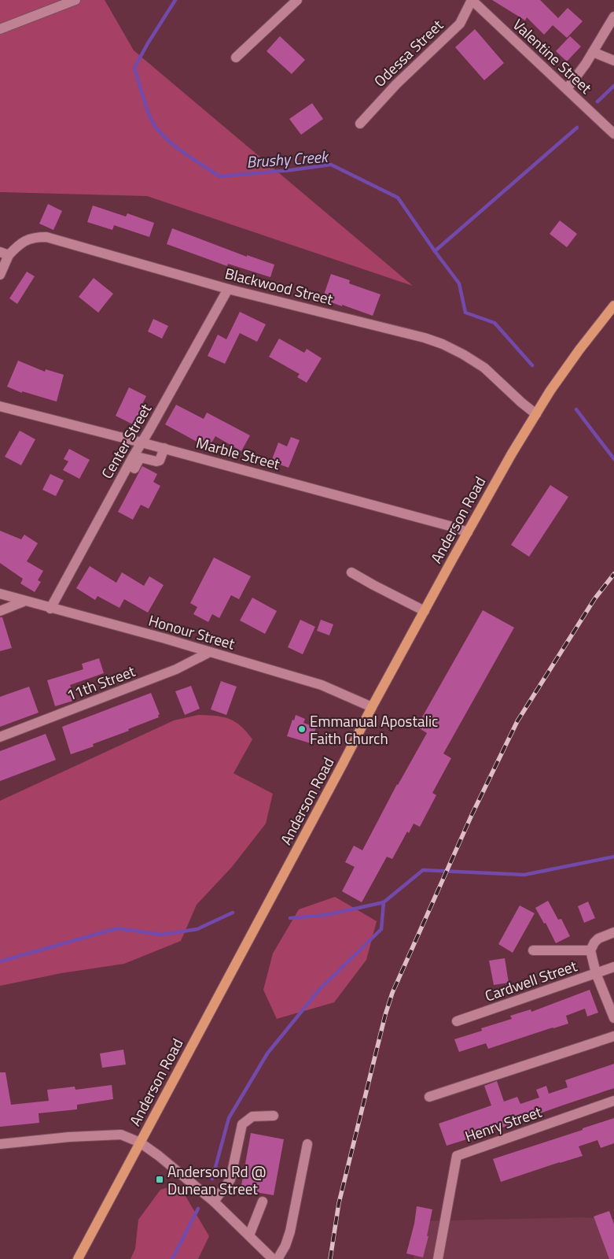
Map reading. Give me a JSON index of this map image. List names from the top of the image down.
{
  "streets": {
    "main road": ["Anderson Road"],
    "street": [
      "Odessa Street",
      "Valentine Street",
      "Blackwood Street",
      "Center Street",
      "Marble Street",
      "Honour Street",
      "11th Street",
      "Cardwell Street",
      "Henry Street"
    ]
  },
  "crossings": [
    ["Odessa Street", "Valentine Street"],
    ["Blackwood Street", "Center Street"],
    ["Blackwood Street", "Anderson Road"],
    ["Center Street", "Marble Street"],
    ["Center Street", "Honour Street"],
    ["Marble Street", "Anderson Road"],
    ["Anderson Road", "Honour Street"],
    ["Honour Street", "11th Street"]
  ],
  "water": ["Brushy Creek"],
  "places": {
    "other": ["Emmanual Apostalic Faith Church"],
    "transit": ["Anderson Rd @ Dunean Street"]
  }
}
